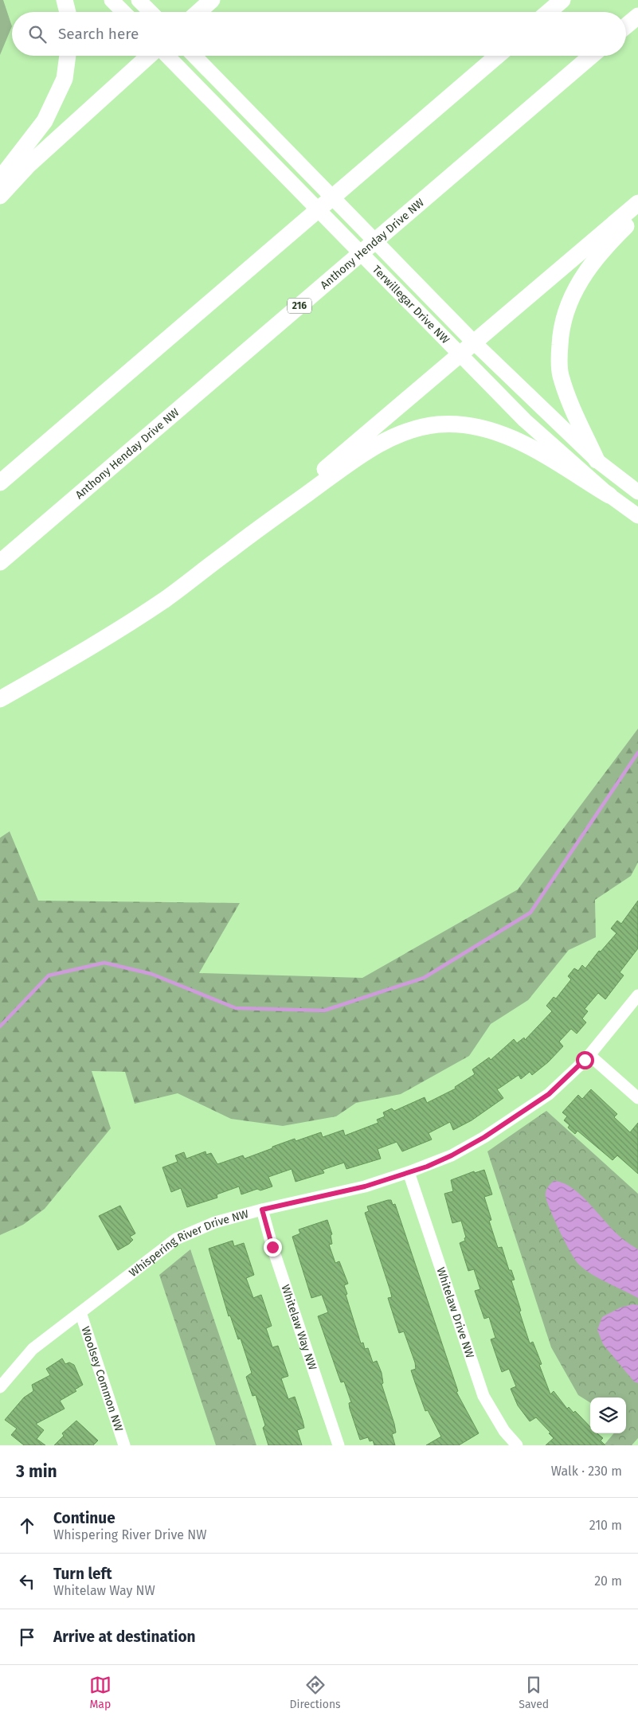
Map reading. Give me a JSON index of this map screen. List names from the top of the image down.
{
  "streets": {
    "highway": ["Anthony Henday Drive NW", "216"],
    "main road": ["Terwillegar Drive NW"],
    "street": [
      "Whispering River Drive NW",
      "Whitelaw Drive NW",
      "Whitelaw Way NW",
      "Woolsey Common NW"
    ]
  },
  "crossings": [
    ["Whispering River Drive NW", "Whitelaw Drive NW"],
    ["Whispering River Drive NW", "Whitelaw Way NW"],
    ["Whispering River Drive NW", "Woolsey Common NW"]
  ],
  "page": {
    "search": "Search here",
    "heading": ["3 min", "Walk · 230 m"],
    "list": [
      ["Continue", "Whispering River Drive NW", "210 m"],
      ["Turn left", "Whitelaw Way NW", "20 m"],
      "Arrive at destination"
    ],
    "nav": ["Map", "Directions", "Saved"]
  }
}
